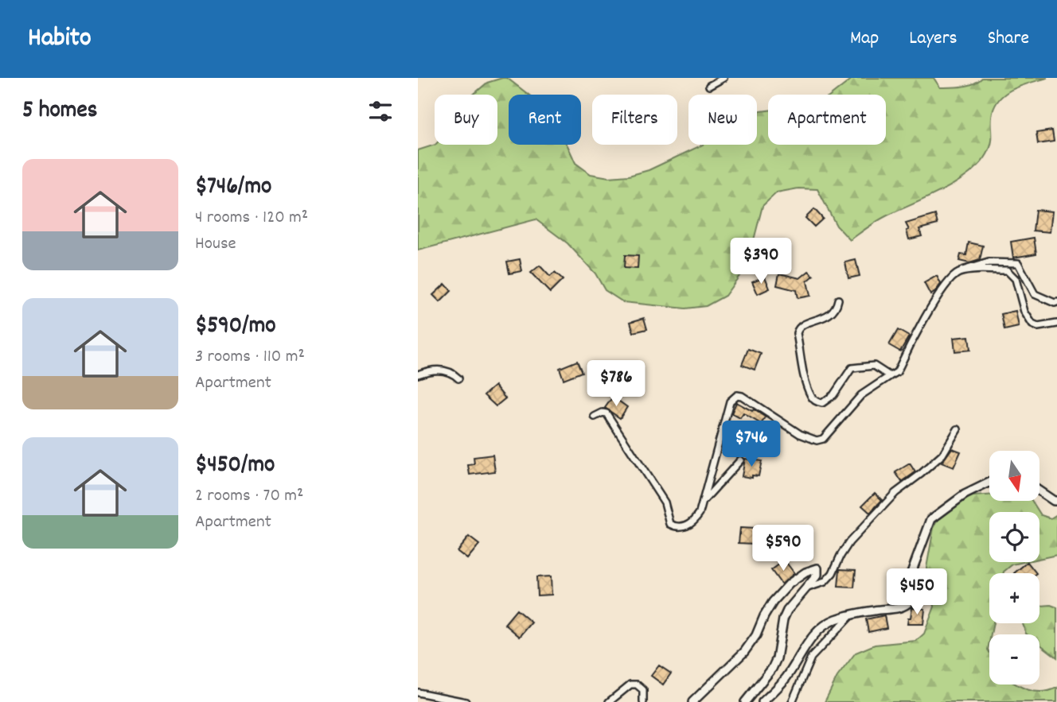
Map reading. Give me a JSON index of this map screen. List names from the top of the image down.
{
  "north": "bottom",
  "page": {
    "header": "Habito",
    "nav": ["Map", "Layers", "Share"],
    "heading": "5 homes",
    "chip": [
      "Buy",
      "Rent",
      "Filters",
      "New",
      "Apartment"
    ],
    "list": [
      {
        "name": "$746/mo",
        "note": "4 rooms · 120 m² · House"
      },
      {
        "name": "$590/mo",
        "note": "3 rooms · 110 m² · Apartment"
      },
      {
        "name": "$450/mo",
        "note": "2 rooms · 70 m² · Apartment"
      }
    ],
    "price": [
      "$390",
      "$786",
      "$746",
      "$590",
      "$450"
    ],
    "map_buttons": ["+", "−"]
  }
}
